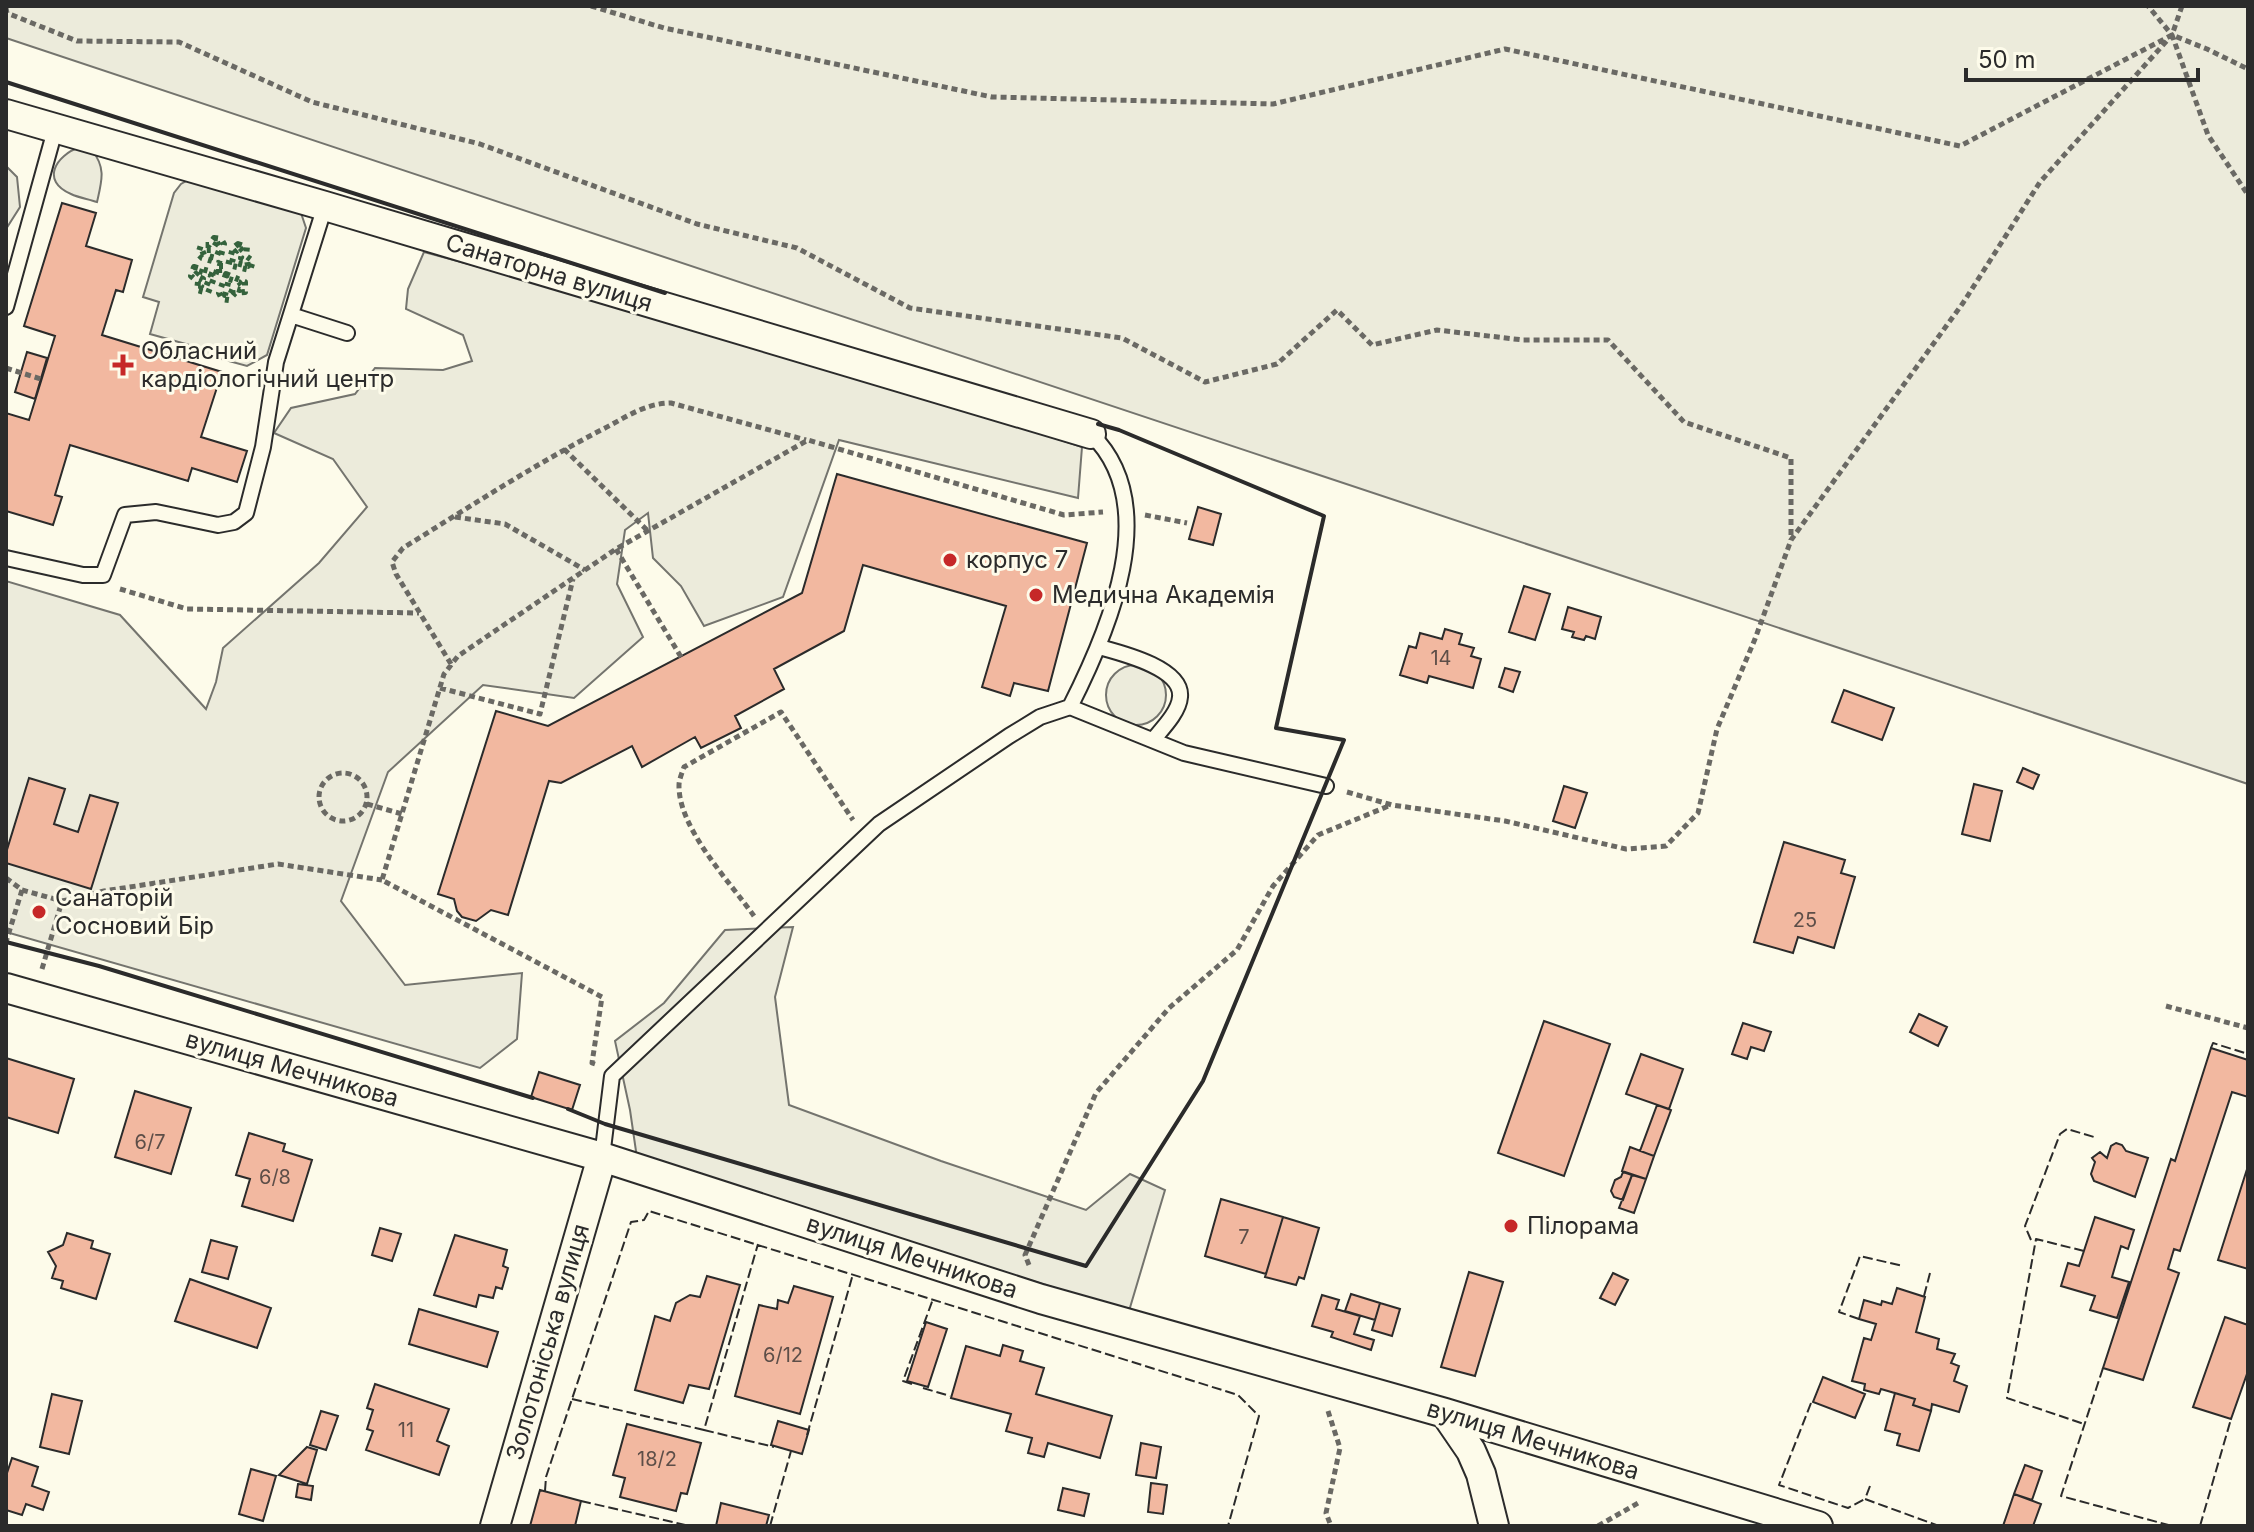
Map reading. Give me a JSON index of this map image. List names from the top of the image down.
{
  "streets": {
    "street": ["Санаторна вулиця", "вулиця Мечникова", "Золотоніська вулиця"]
  },
  "crossings": [
    ["вулиця Мечникова", "Золотоніська вулиця"]
  ],
  "places": {
    "health": ["Обласний кардіологічний центр"],
    "other": [
      "корпус 7",
      "Медична Академія",
      "Санаторій Сосновий Бір",
      "Пілорама"
    ]
  },
  "house_numbers": [
    "14",
    "25",
    "6/7",
    "6/8",
    "7",
    "6/12",
    "11",
    "18/2"
  ],
  "scale_bar": "50 m"
}
